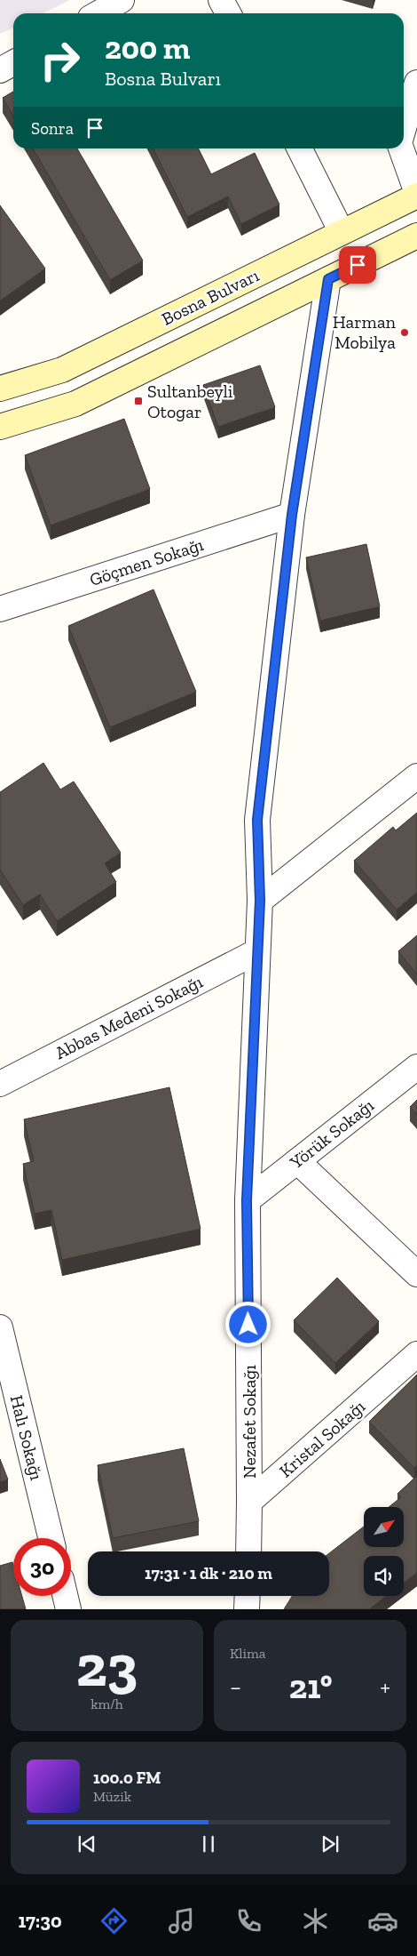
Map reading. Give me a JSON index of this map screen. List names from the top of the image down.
{
  "streets": {
    "main road": ["Bosna Bulvarı"],
    "street": [
      "Göçmen Sokağı",
      "Abbas Medeni Sokağı",
      "Yörük Sokağı",
      "Nezafet Sokağı",
      "Halı Sokağı",
      "Kristal Sokağı"
    ]
  },
  "crossings": [
    ["Bosna Bulvarı", "Nezafet Sokağı"],
    ["Göçmen Sokağı", "Nezafet Sokağı"],
    ["Abbas Medeni Sokağı", "Nezafet Sokağı"],
    ["Yörük Sokağı", "Nezafet Sokağı"],
    ["Nezafet Sokağı", "Kristal Sokağı"]
  ],
  "places": {
    "other": ["Harman Mobilya"],
    "transit": ["Sultanbeyli Otogar"]
  },
  "north": "top right",
  "page": {
    "turn": ["200 m", "Bosna Bulvarı"],
    "then": "Sonra",
    "limit": "30",
    "trip": "17:31 · 1 dk · 210 m",
    "tile": [
      ["23", "km/h"],
      "Klima"
    ],
    "heat": ["−", "21°", "+"],
    "song": ["100.0 FM", "Müzik"],
    "tabs": "17:30"
  }
}
